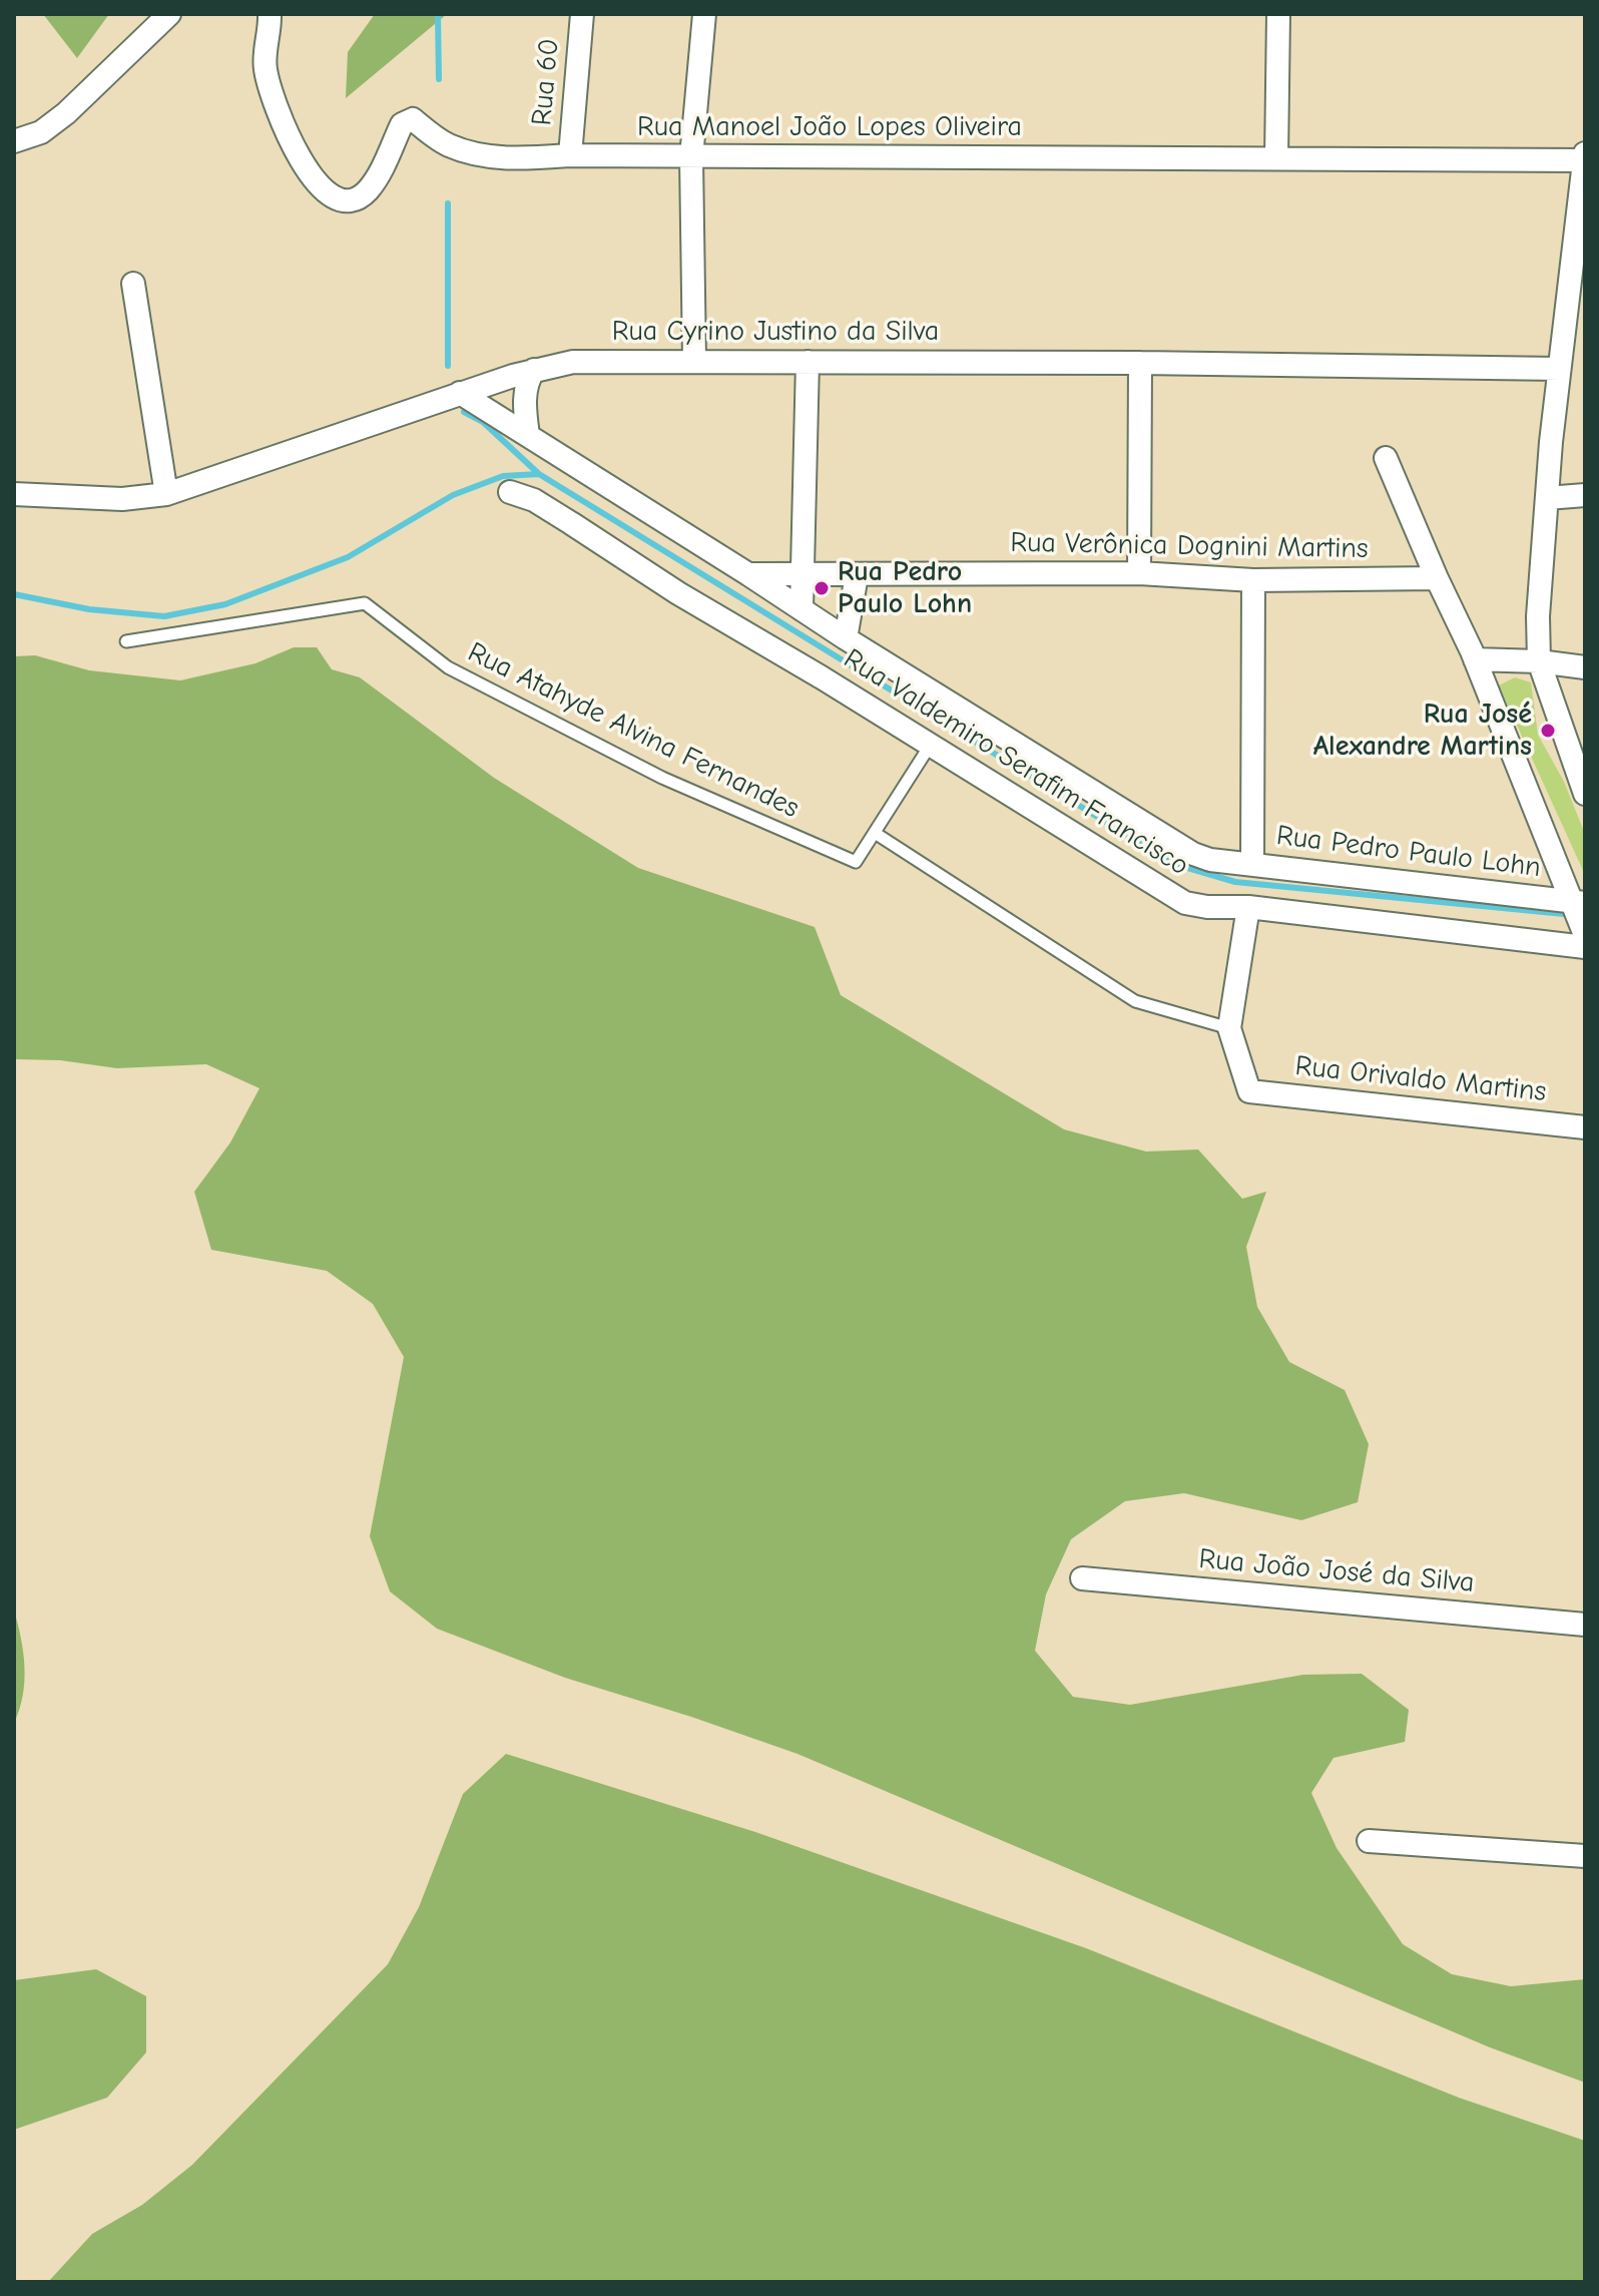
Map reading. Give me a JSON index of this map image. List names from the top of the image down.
{
  "streets": {
    "street": [
      "Rua 60",
      "Rua Manoel João Lopes Oliveira",
      "Rua Cyrino Justino da Silva",
      "Rua Verônica Dognini Martins",
      "Rua Valdemiro Serafim Francisco",
      "Rua Pedro Paulo Lohn",
      "Rua Orivaldo Martins",
      "Rua João José da Silva"
    ],
    "lane": ["Rua Atahyde Alvina Fernandes"]
  },
  "crossings": [
    ["Rua 60", "Rua Manoel João Lopes Oliveira"],
    ["Rua Cyrino Justino da Silva", "Rua Pedro Paulo Lohn"],
    ["Rua Verônica Dognini Martins", "Rua Pedro Paulo Lohn"],
    ["Rua Atahyde Alvina Fernandes", "Rua Valdemiro Serafim Francisco"]
  ],
  "places": ["Rua Pedro Paulo Lohn", "Rua José Alexandre Martins"]
}
